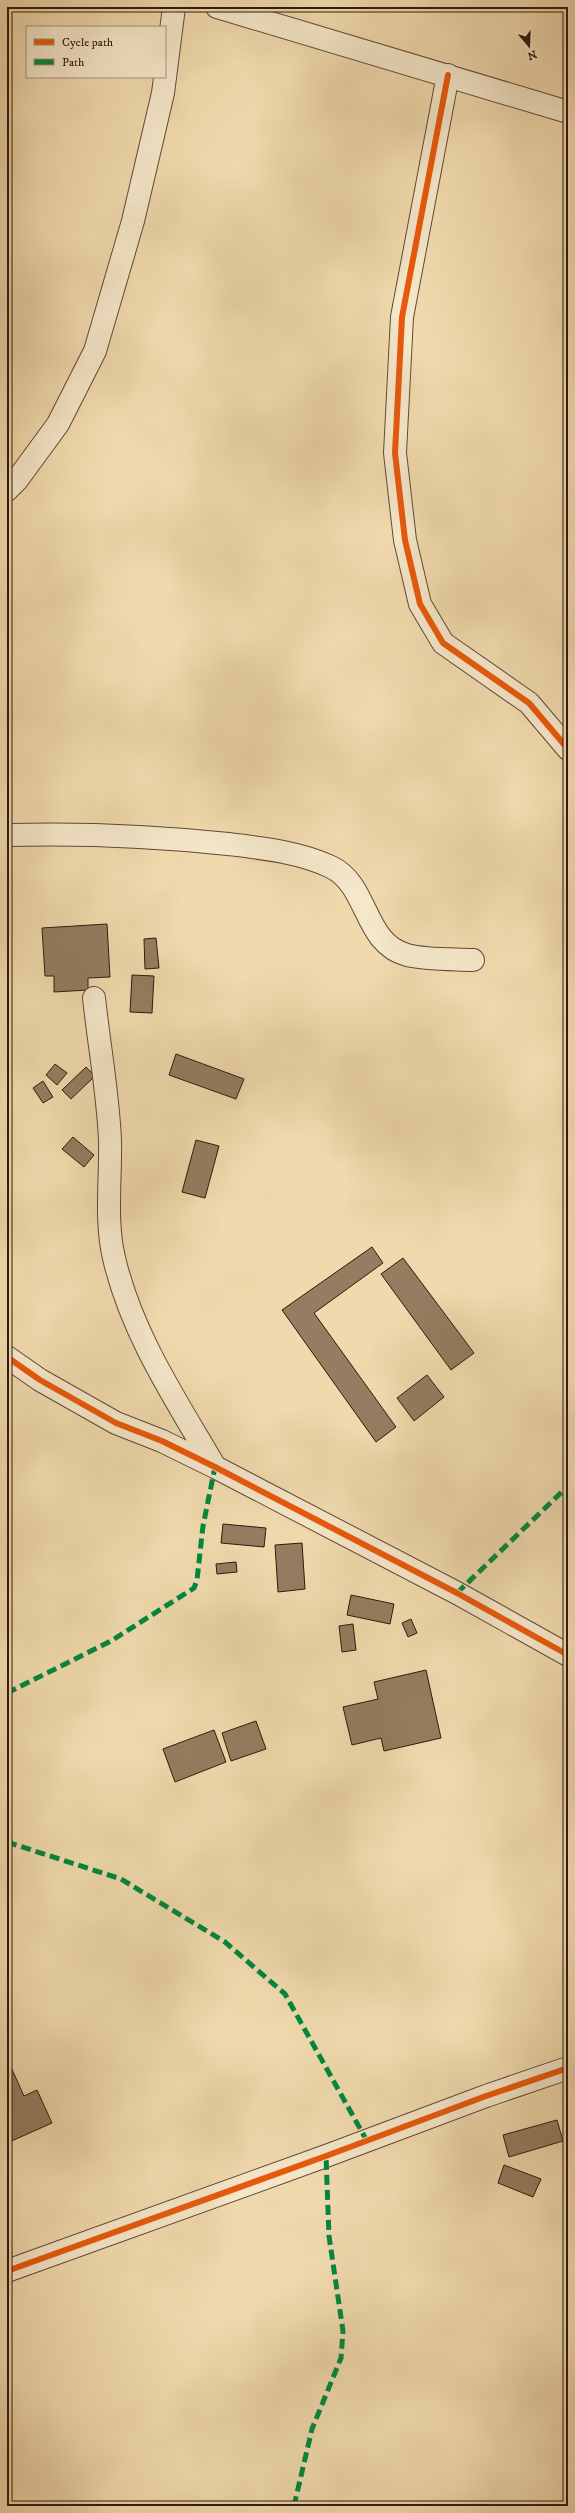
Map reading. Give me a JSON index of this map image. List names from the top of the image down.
{
  "legend": ["Cycle path", "Path"],
  "north": "bottom"
}
